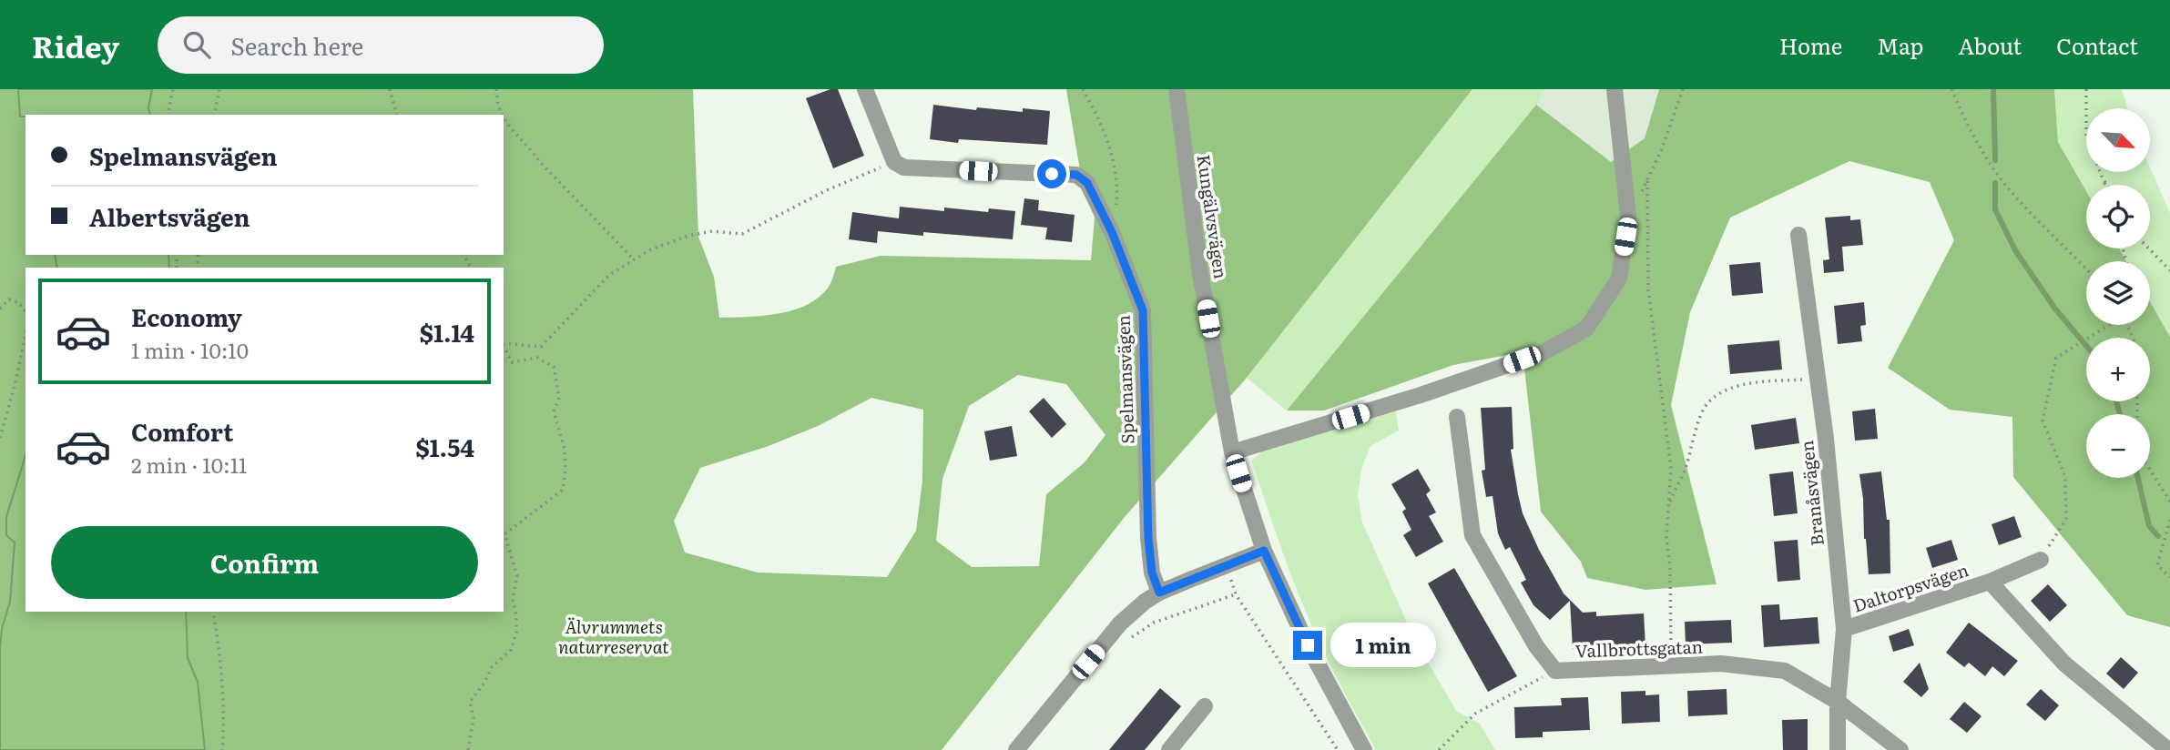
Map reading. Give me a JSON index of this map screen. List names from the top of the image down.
{
  "streets": {
    "street": [
      "Kungälvsvägen",
      "Spelmansvägen",
      "Branåsvägen",
      "Daltorpsvägen",
      "Vallbrottsgatan"
    ]
  },
  "crossings": [
    ["Branåsvägen", "Daltorpsvägen"],
    ["Branåsvägen", "Vallbrottsgatan"]
  ],
  "parks": ["Älvrummets naturreservat"],
  "north": "bottom right",
  "page": {
    "header": "Ridey",
    "search": "Search here",
    "nav": [
      "Home",
      "Map",
      "About",
      "Contact"
    ],
    "map_buttons": ["+", "−"],
    "banner": ["Spelmansvägen", "Albertsvägen"],
    "list": [
      {
        "name": "Economy",
        "note": "1 min · 10:10",
        "value": "$1.14"
      },
      {
        "name": "Comfort",
        "note": "2 min · 10:11",
        "value": "$1.54"
      }
    ],
    "buttons": "Confirm",
    "bubble": "1 min"
  }
}
